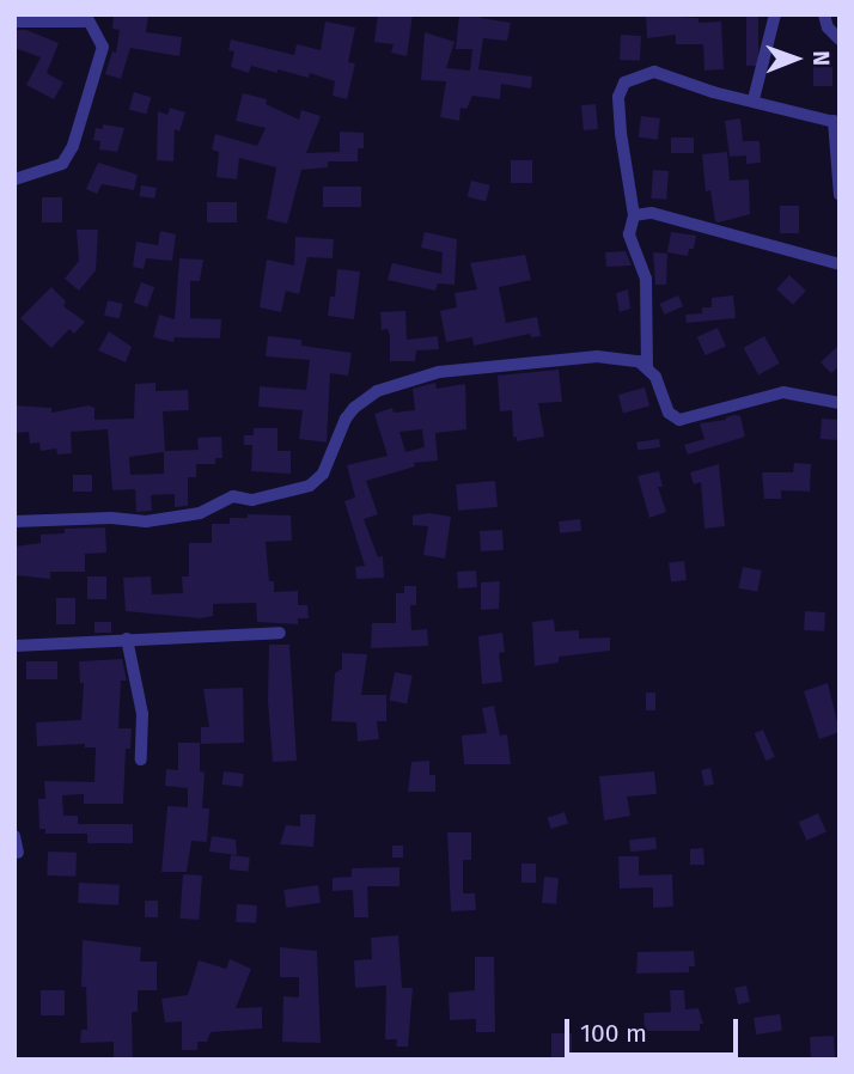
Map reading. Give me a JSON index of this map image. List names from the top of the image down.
{
  "scale_bar": "100 m",
  "north": "right"
}
